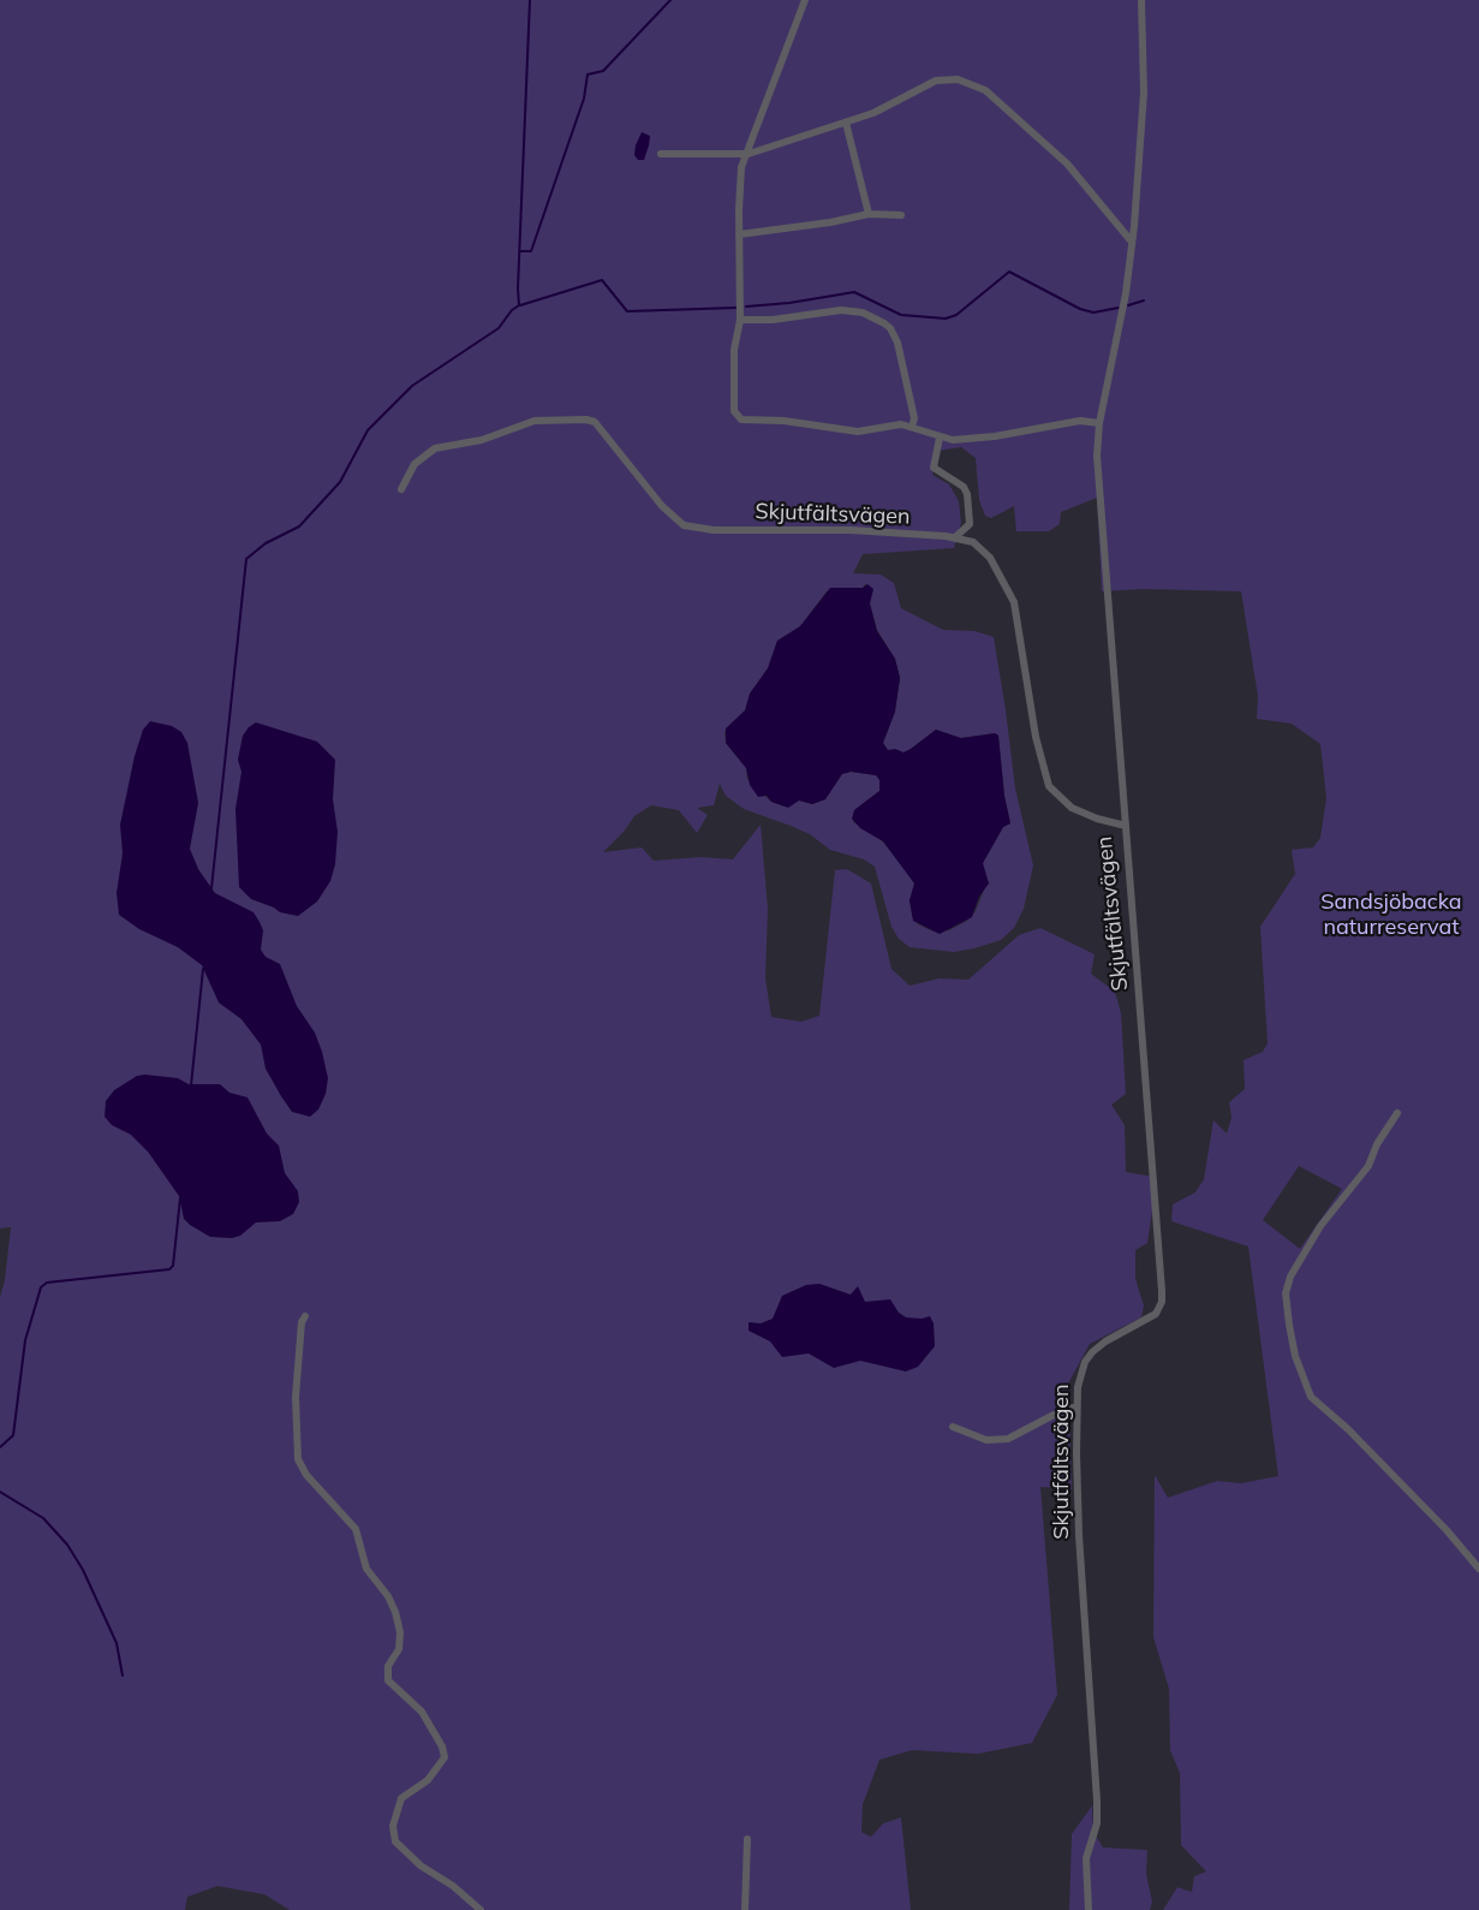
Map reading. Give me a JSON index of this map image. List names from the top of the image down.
{
  "streets": {
    "street": ["Skjutfältsvägen"]
  },
  "parks": ["Sandsjöbacka naturreservat"]
}
